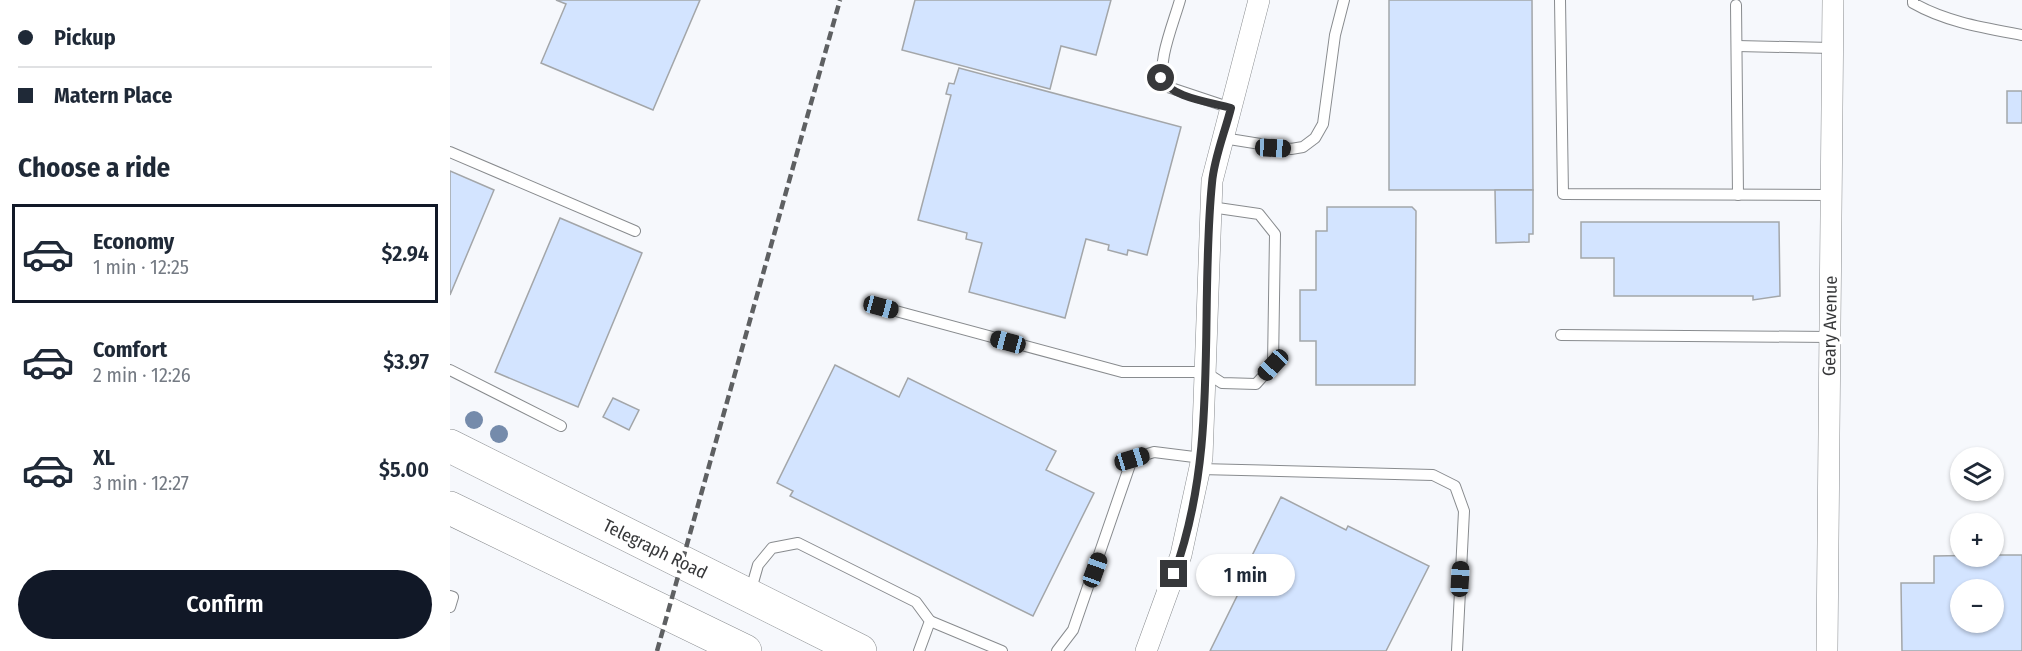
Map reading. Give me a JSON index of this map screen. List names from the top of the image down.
{
  "streets": {
    "main road": ["Telegraph Road"],
    "street": ["Geary Avenue"]
  },
  "page": {
    "banner": ["Pickup", "Matern Place"],
    "heading": "Choose a ride",
    "list": [
      {
        "name": "Economy",
        "note": "1 min · 12:25",
        "value": "$2.94"
      },
      {
        "name": "Comfort",
        "note": "2 min · 12:26",
        "value": "$3.97"
      },
      {
        "name": "XL",
        "note": "3 min · 12:27",
        "value": "$5.00"
      }
    ],
    "map_buttons": ["+", "−"],
    "bubble": "1 min",
    "buttons": "Confirm"
  }
}
